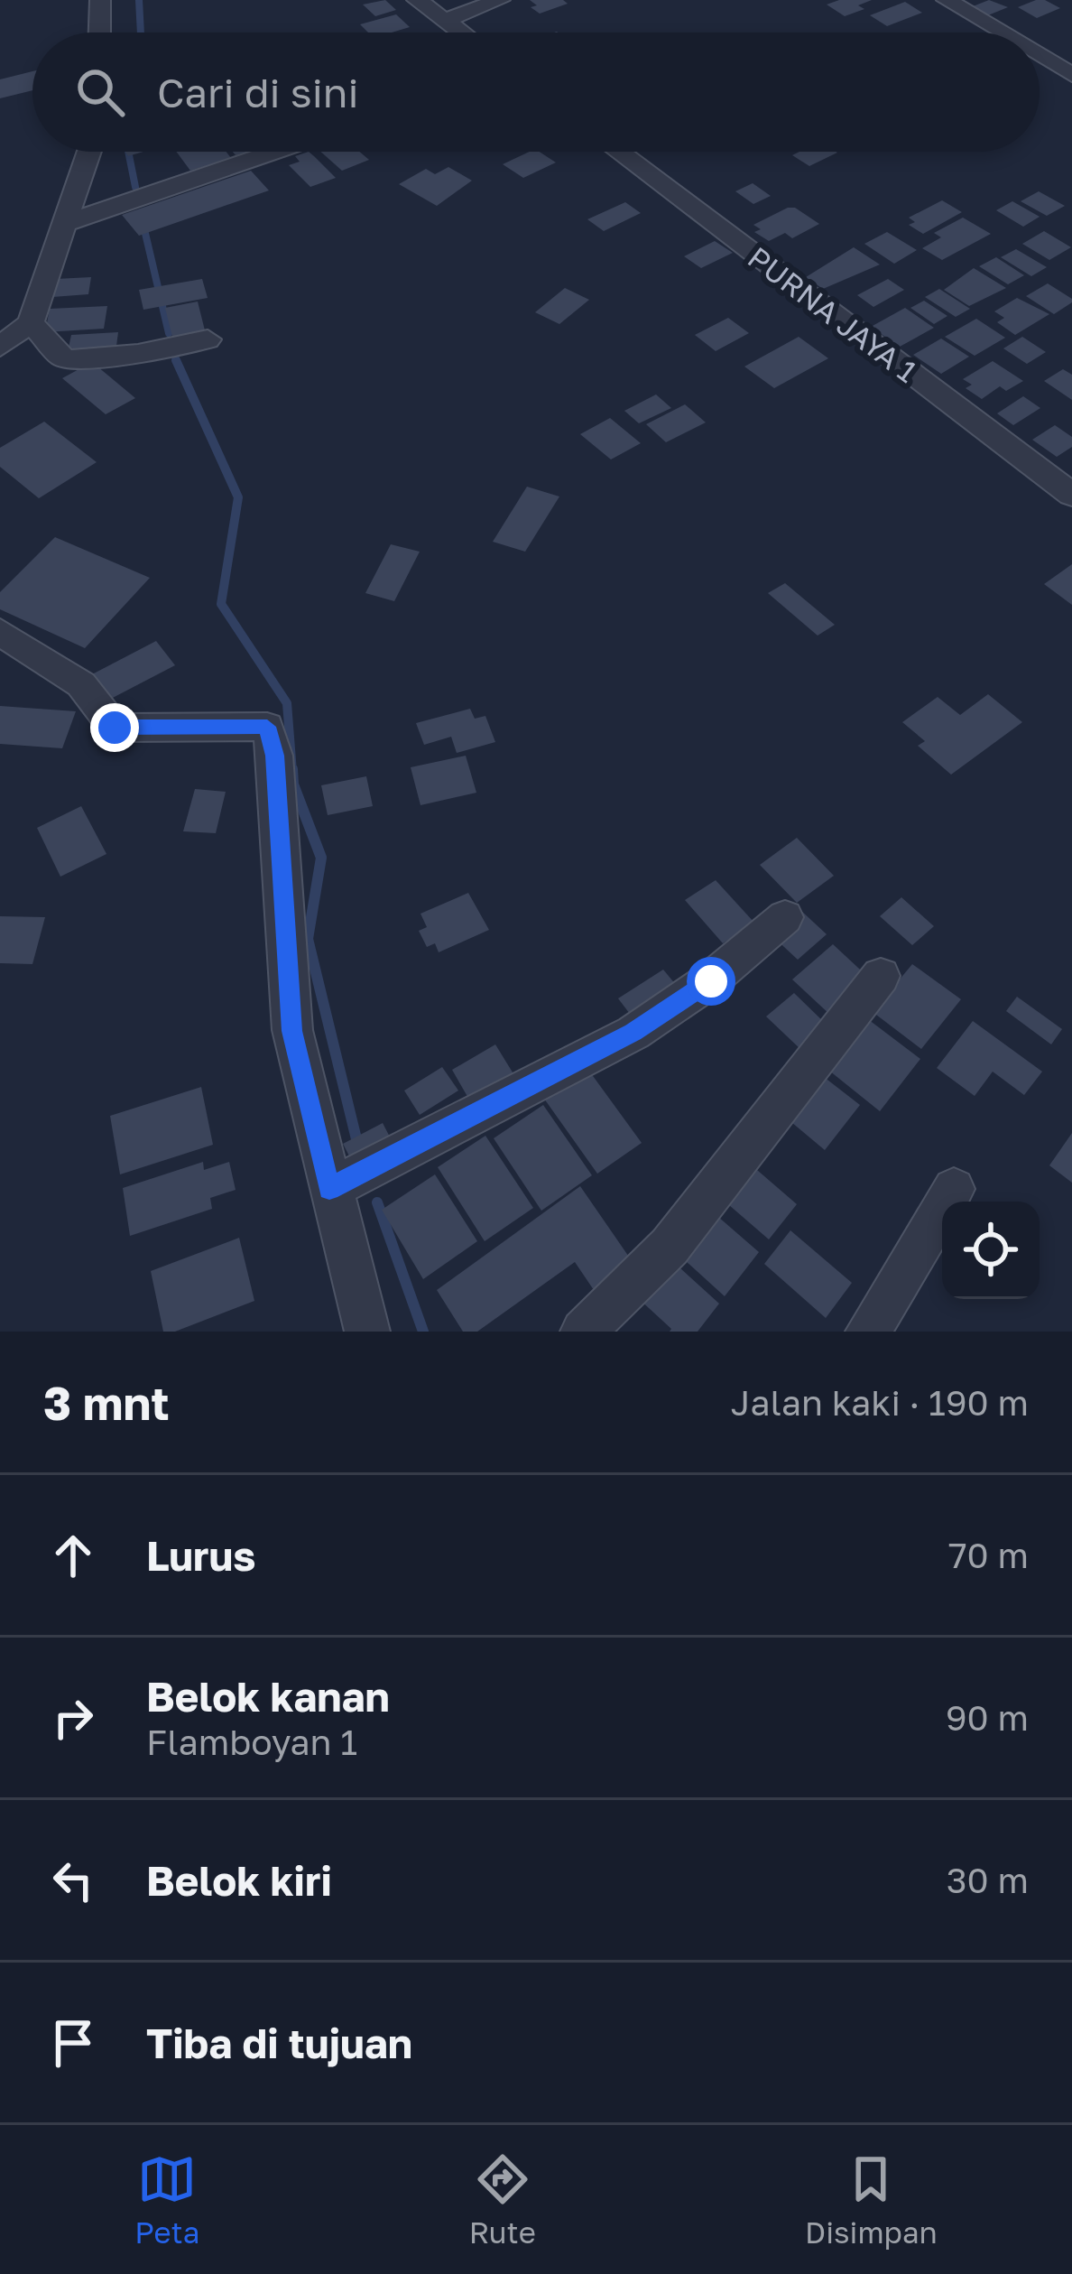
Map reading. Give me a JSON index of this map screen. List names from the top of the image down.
{
  "streets": {
    "street": ["PURNA JAYA 1"]
  },
  "page": {
    "search": "Cari di sini",
    "heading": ["3 mnt", "Jalan kaki · 190 m"],
    "list": [
      ["Lurus", "70 m"],
      ["Belok kanan", "Flamboyan 1", "90 m"],
      ["Belok kiri", "30 m"],
      "Tiba di tujuan"
    ],
    "nav": ["Peta", "Rute", "Disimpan"]
  }
}
